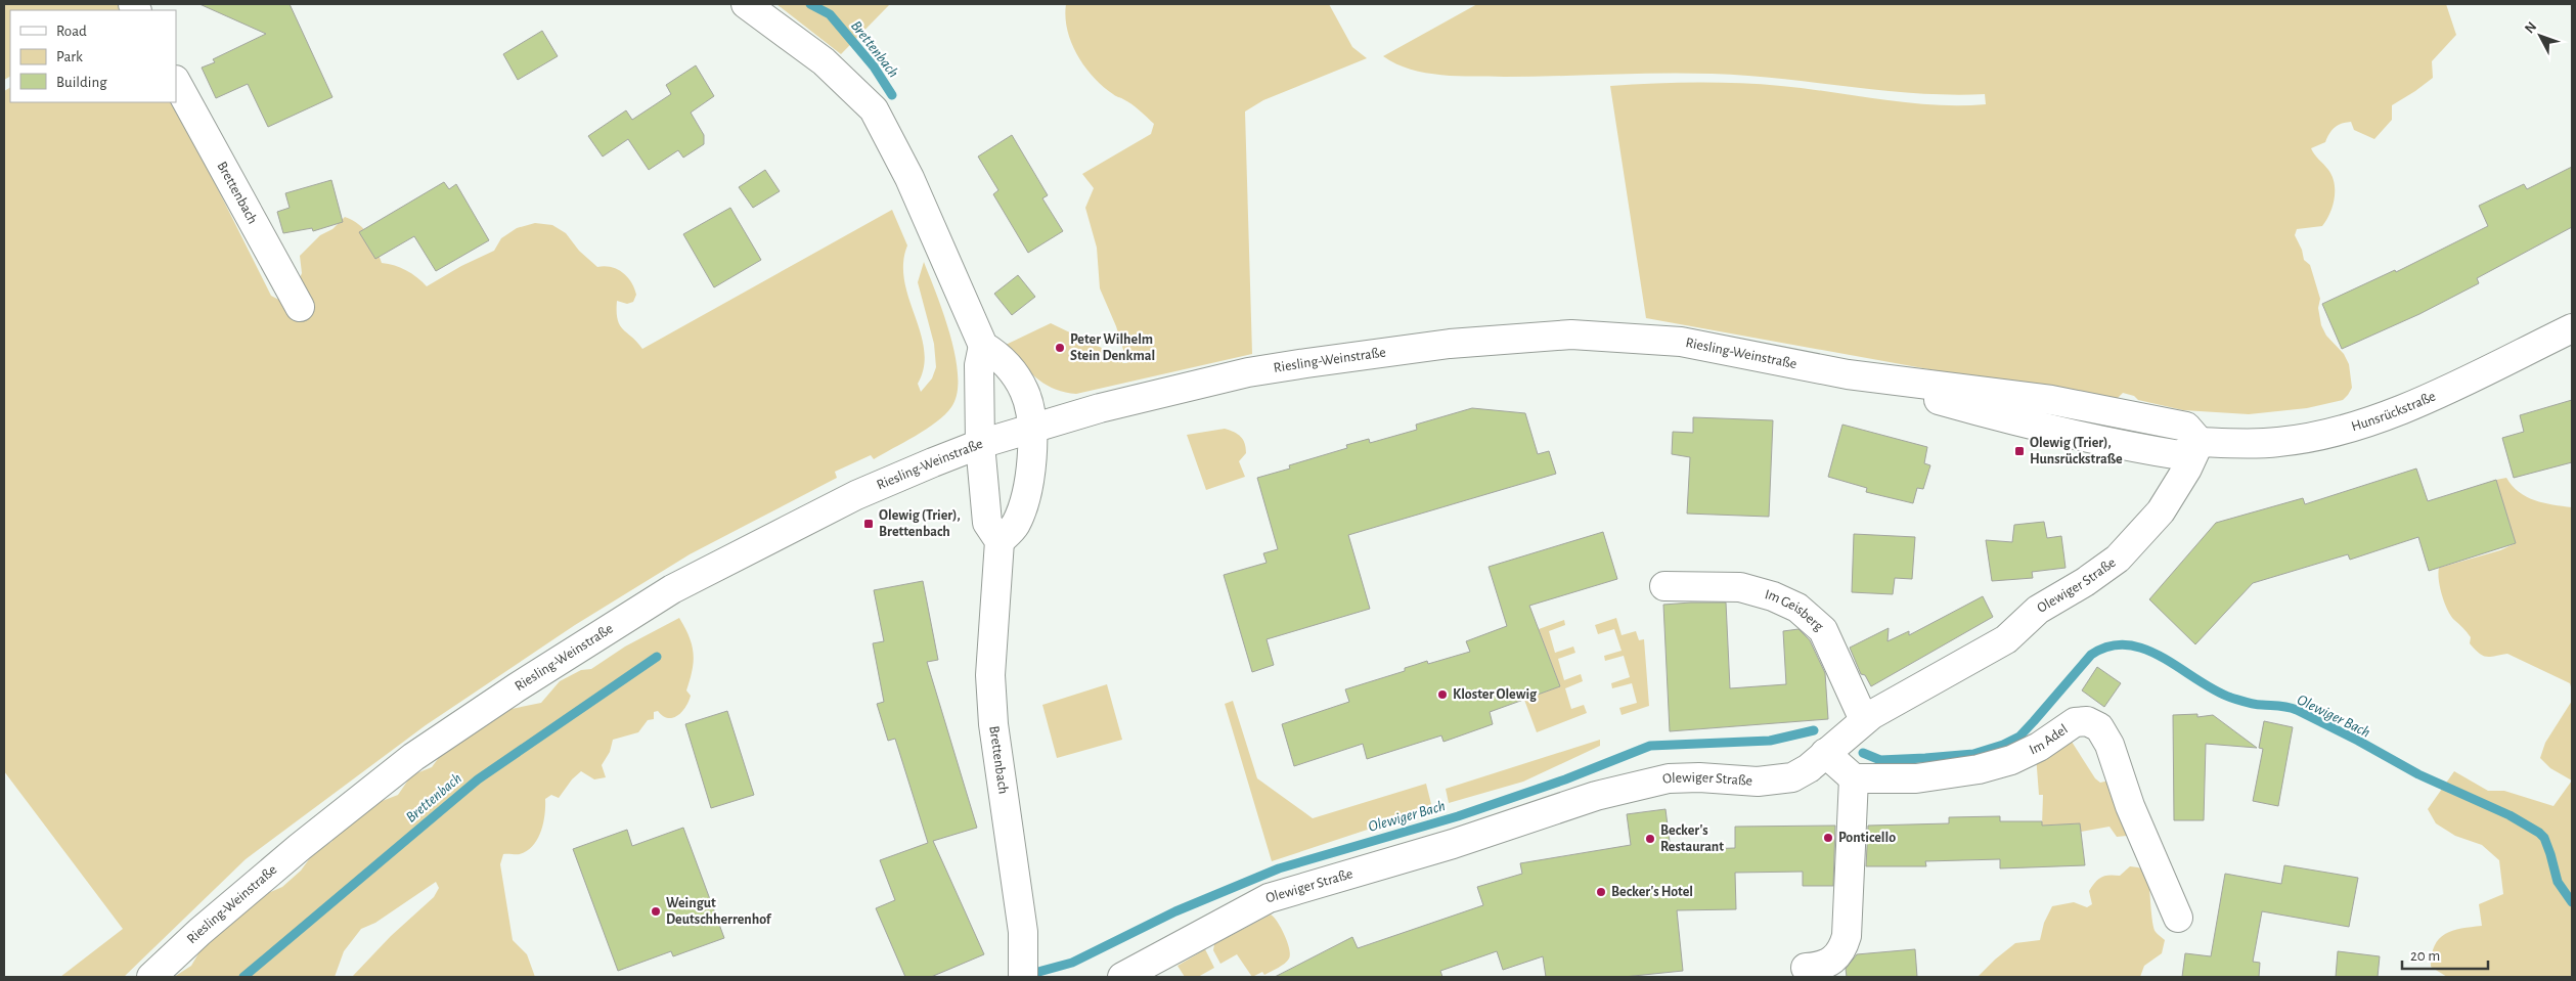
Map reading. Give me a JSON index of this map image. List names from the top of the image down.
{
  "streets": {
    "street": [
      "Brettenbach",
      "Riesling-Weinstraße",
      "Hunsrückstraße",
      "Olewiger Straße",
      "Im Geisberg",
      "Im Adel"
    ]
  },
  "crossings": [
    ["Riesling-Weinstraße", "Hunsrückstraße"],
    ["Riesling-Weinstraße", "Olewiger Straße"],
    ["Hunsrückstraße", "Olewiger Straße"],
    ["Olewiger Straße", "Im Geisberg"]
  ],
  "water": ["Brettenbach", "Olewiger Bach"],
  "places": {
    "other": [
      "Peter Wilhelm Stein Denkmal",
      "Kloster Olewig",
      "Ponticello",
      "Becker's Restaurant",
      "Becker's Hotel",
      "Weingut Deutschherrenhof"
    ],
    "transit": ["Olewig (Trier), Hunsrückstraße", "Olewig (Trier), Brettenbach"]
  },
  "legend": ["Road", "Park", "Building"],
  "scale_bar": "20 m",
  "north": "top left"
}
